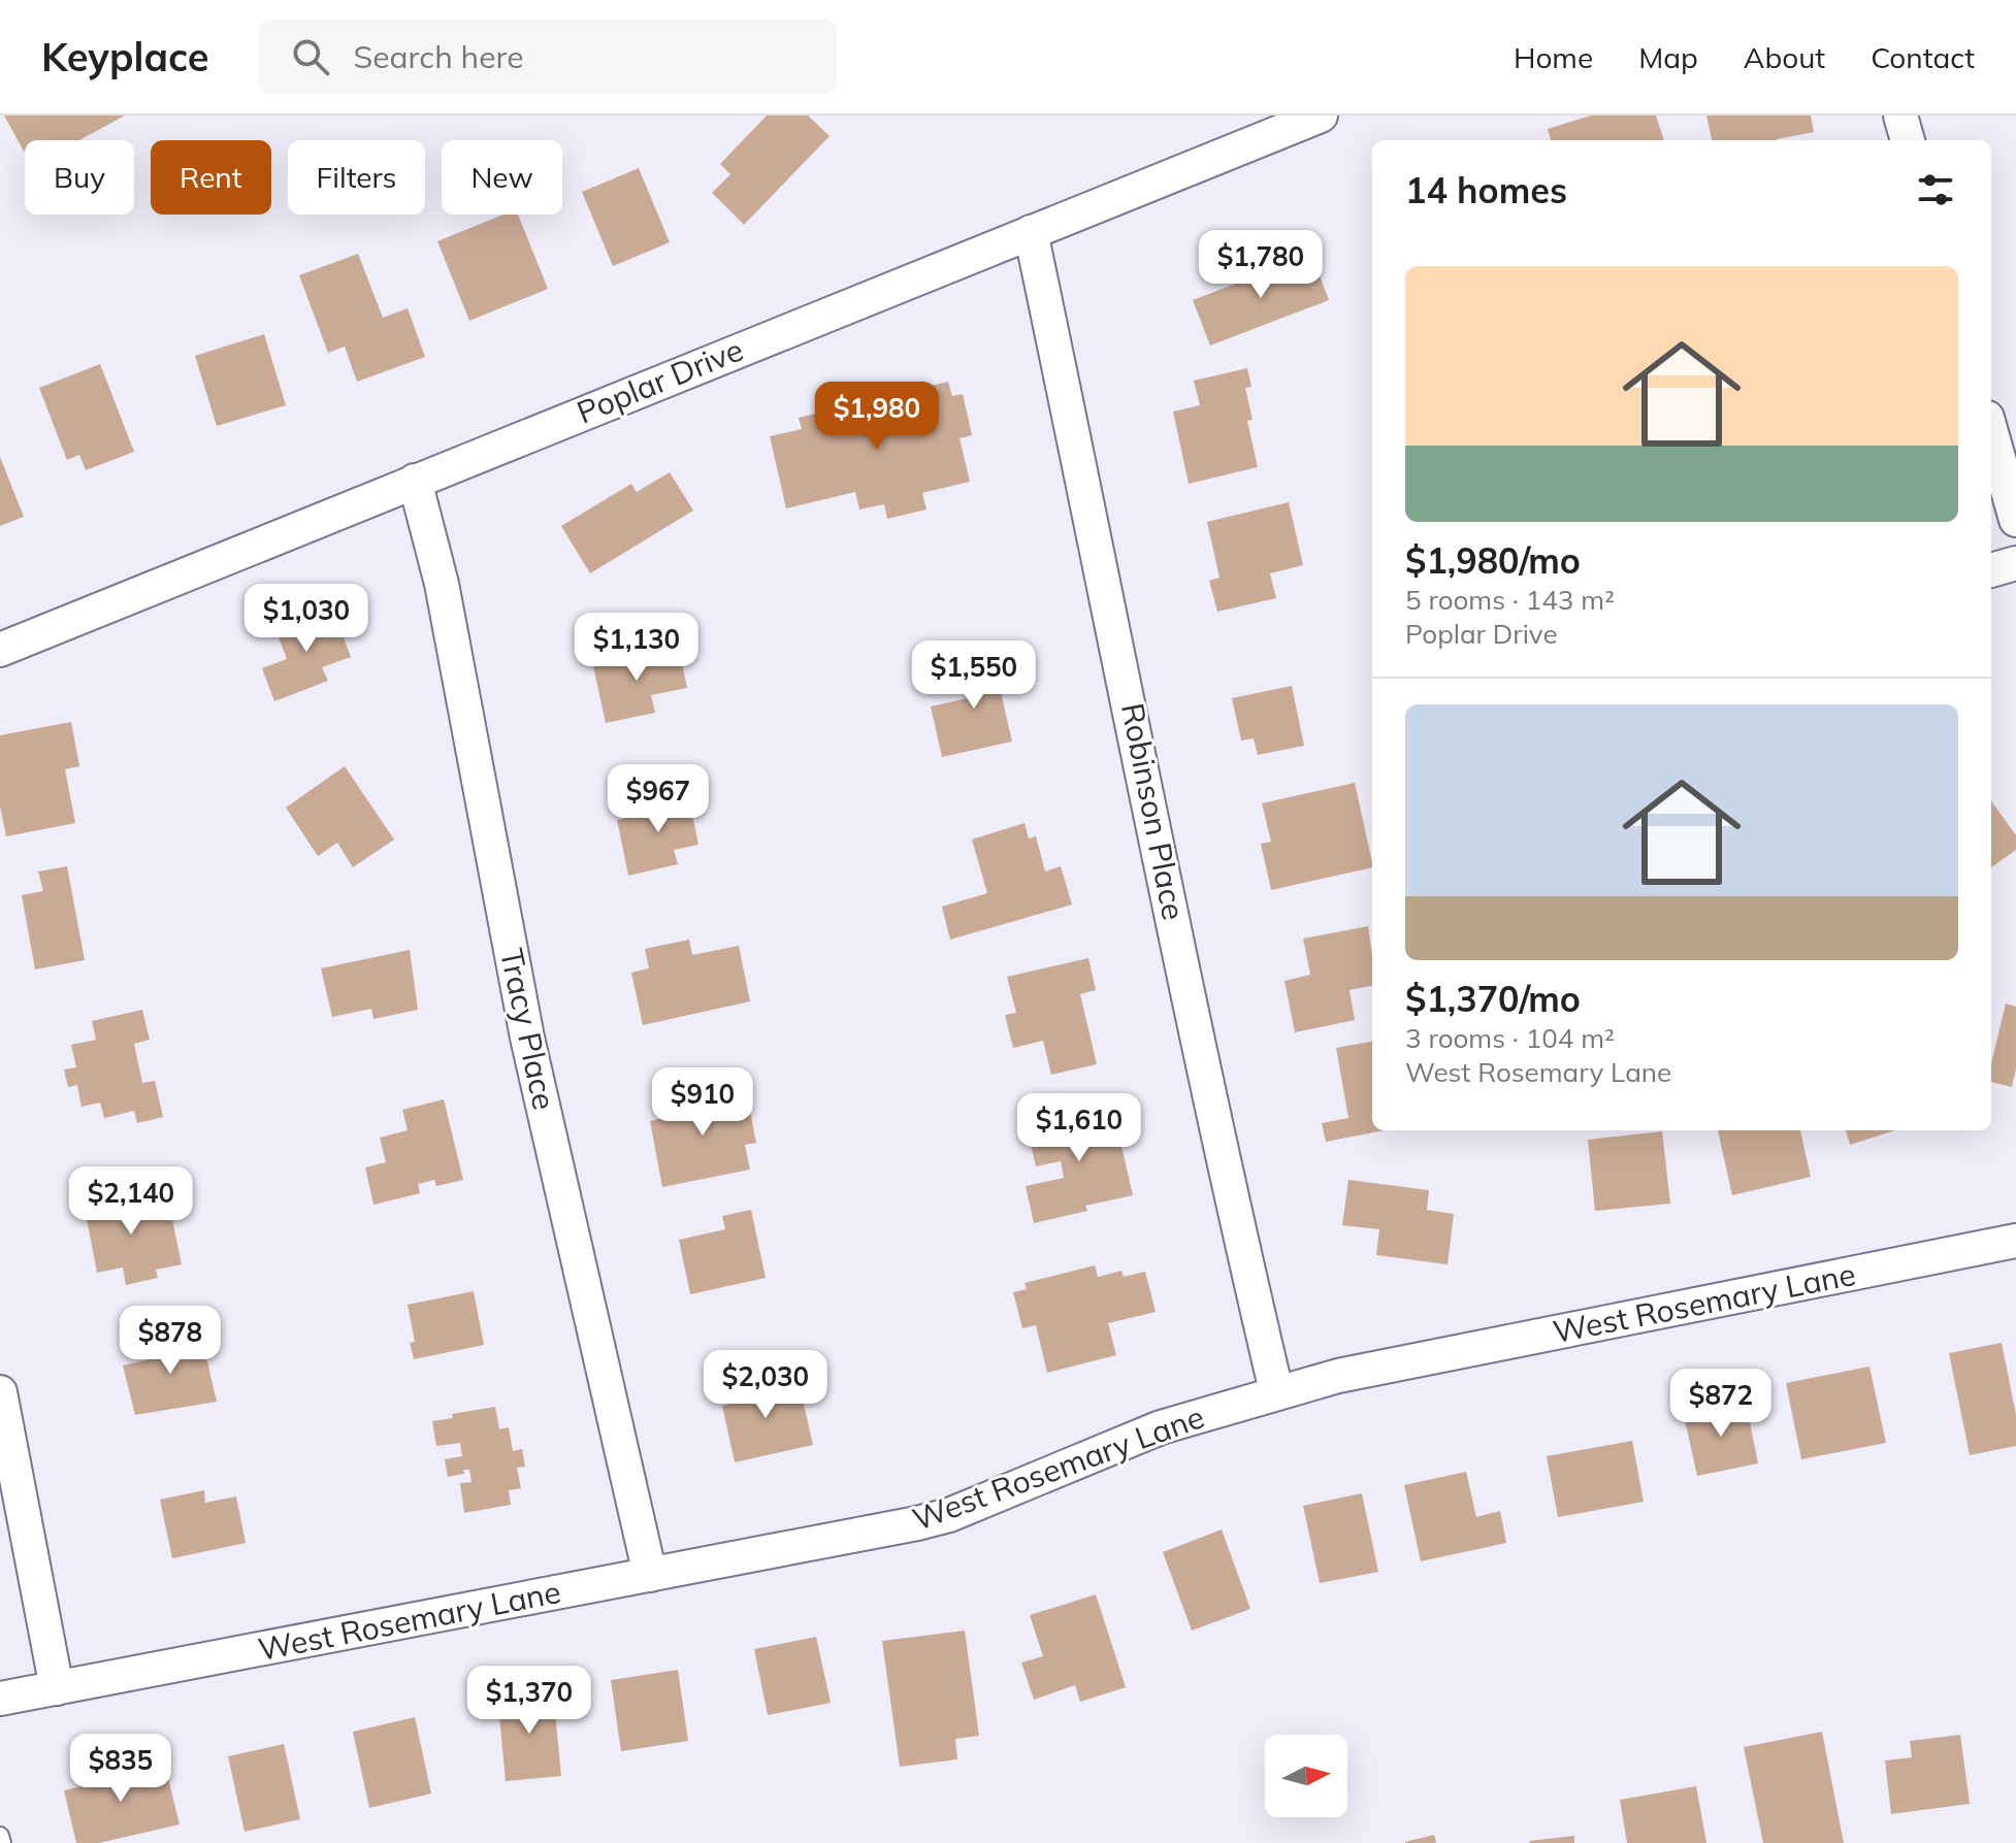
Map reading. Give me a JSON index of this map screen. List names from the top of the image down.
{
  "streets": {
    "street": [
      "Poplar Drive",
      "Robinson Place",
      "Tracy Place",
      "West Rosemary Lane"
    ]
  },
  "crossings": [
    ["Poplar Drive", "Robinson Place"],
    ["Poplar Drive", "Tracy Place"],
    ["Robinson Place", "West Rosemary Lane"],
    ["Tracy Place", "West Rosemary Lane"]
  ],
  "north": "right",
  "page": {
    "header": "Keyplace",
    "search": "Search here",
    "nav": [
      "Home",
      "Map",
      "About",
      "Contact"
    ],
    "chip": [
      "Buy",
      "Rent",
      "Filters",
      "New"
    ],
    "heading": "14 homes",
    "price": [
      "$1,780",
      "$1,980",
      "$1,030",
      "$1,130",
      "$1,550",
      "$967",
      "$910",
      "$1,610",
      "$2,140",
      "$878",
      "$2,030",
      "$872",
      "$1,370",
      "$835"
    ],
    "list": [
      {
        "name": "$1,980/mo",
        "note": "5 rooms · 143 m² · Poplar Drive"
      },
      {
        "name": "$1,370/mo",
        "note": "3 rooms · 104 m² · West Rosemary Lane"
      }
    ]
  }
}
